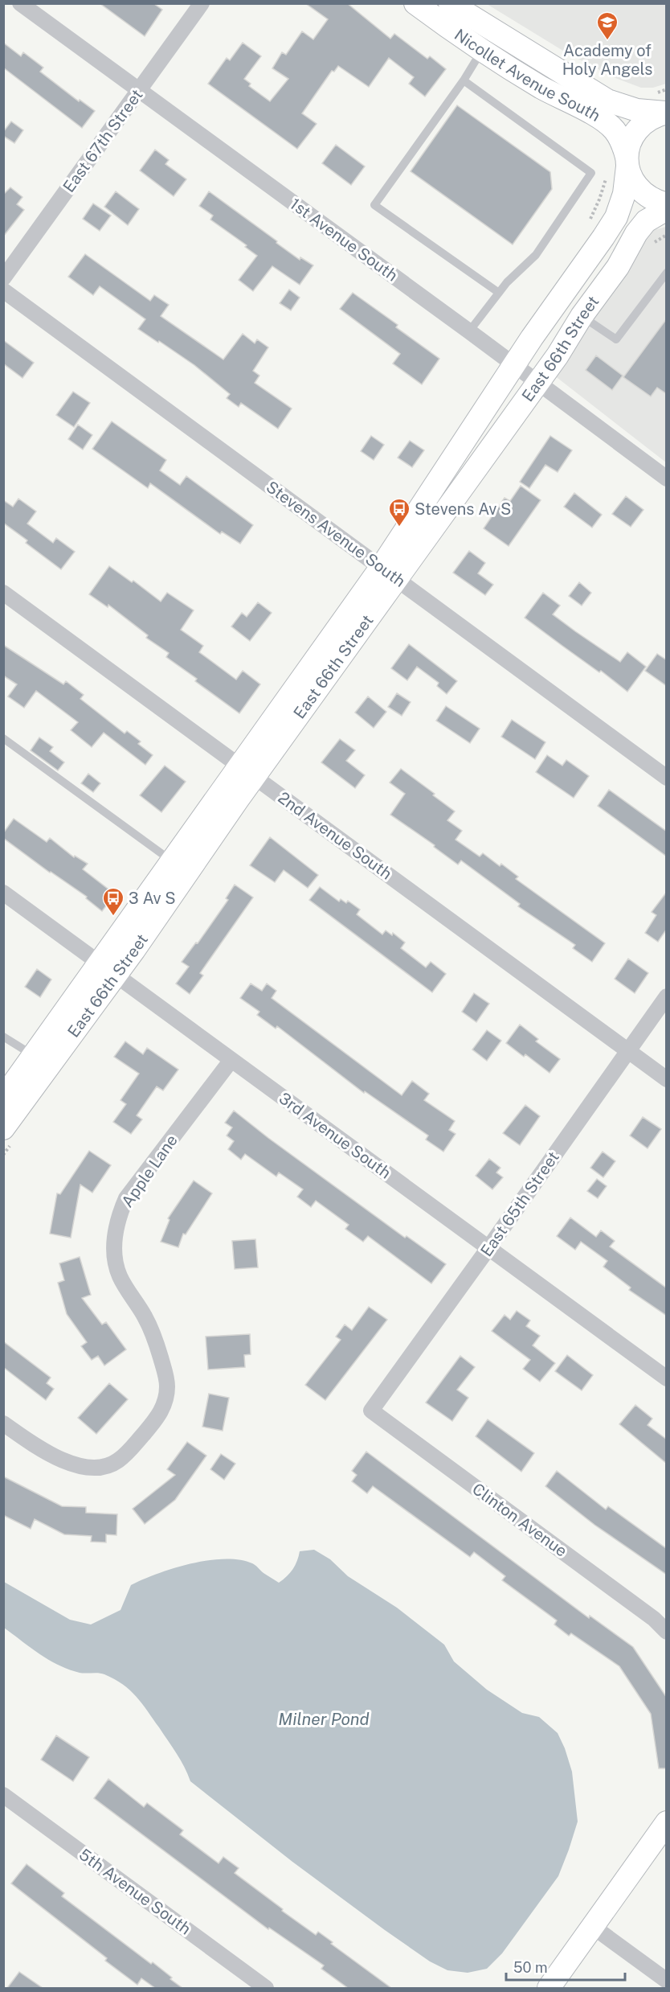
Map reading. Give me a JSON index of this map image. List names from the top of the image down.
{
  "streets": {
    "main road": ["Nicollet Avenue South", "East 66th Street"],
    "street": [
      "East 67th Street",
      "1st Avenue South",
      "Stevens Avenue South",
      "2nd Avenue South",
      "3rd Avenue South",
      "Apple Lane",
      "East 65th Street",
      "Clinton Avenue",
      "5th Avenue South"
    ]
  },
  "crossings": [
    ["Nicollet Avenue South", "East 66th Street"],
    ["East 67th Street", "1st Avenue South"],
    ["1st Avenue South", "East 66th Street"],
    ["East 66th Street", "Stevens Avenue South"],
    ["East 66th Street", "2nd Avenue South"],
    ["East 66th Street", "3rd Avenue South"],
    ["2nd Avenue South", "East 65th Street"],
    ["3rd Avenue South", "Apple Lane"],
    ["3rd Avenue South", "East 65th Street"],
    ["East 65th Street", "Clinton Avenue"]
  ],
  "water": ["Milner Pond"],
  "places": {
    "school or university": ["Academy of Holy Angels"],
    "bus stop": ["Stevens Av S", "3 Av S"]
  },
  "scale_bar": "50 m"
}
